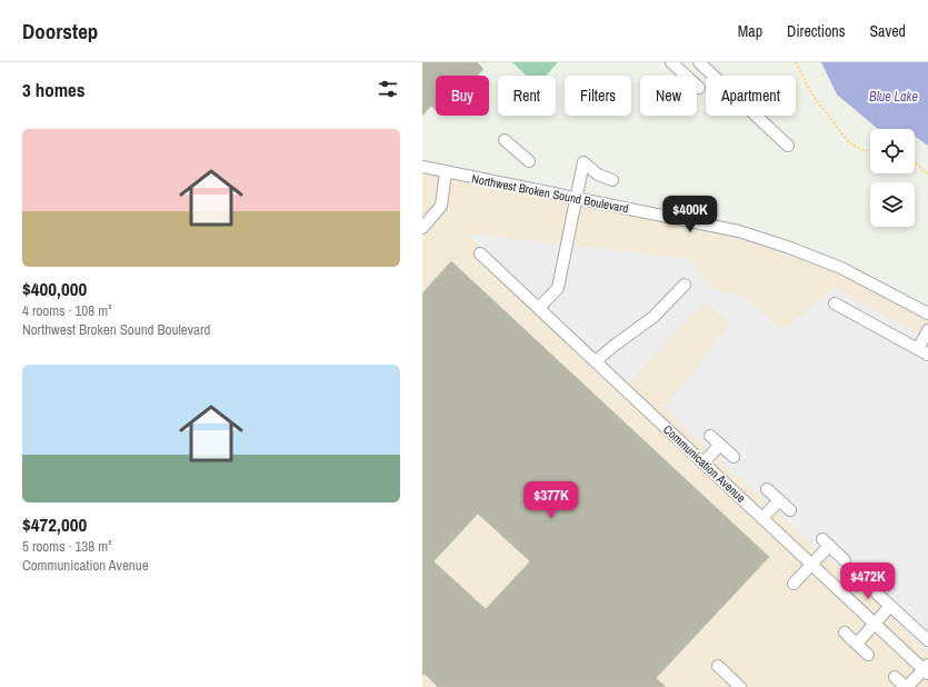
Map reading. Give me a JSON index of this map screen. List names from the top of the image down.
{
  "streets": {
    "street": ["Northwest Broken Sound Boulevard", "Communication Avenue"]
  },
  "water": ["Blue Lake"],
  "page": {
    "header": "Doorstep",
    "nav": ["Map", "Directions", "Saved"],
    "heading": "3 homes",
    "chip": [
      "Buy",
      "Rent",
      "Filters",
      "New",
      "Apartment"
    ],
    "list": [
      {
        "name": "$400,000",
        "note": "4 rooms · 108 m² · Northwest Broken Sound Boulevard"
      },
      {
        "name": "$472,000",
        "note": "5 rooms · 138 m² · Communication Avenue"
      }
    ],
    "price": ["$400K", "$377K", "$472K"]
  }
}
